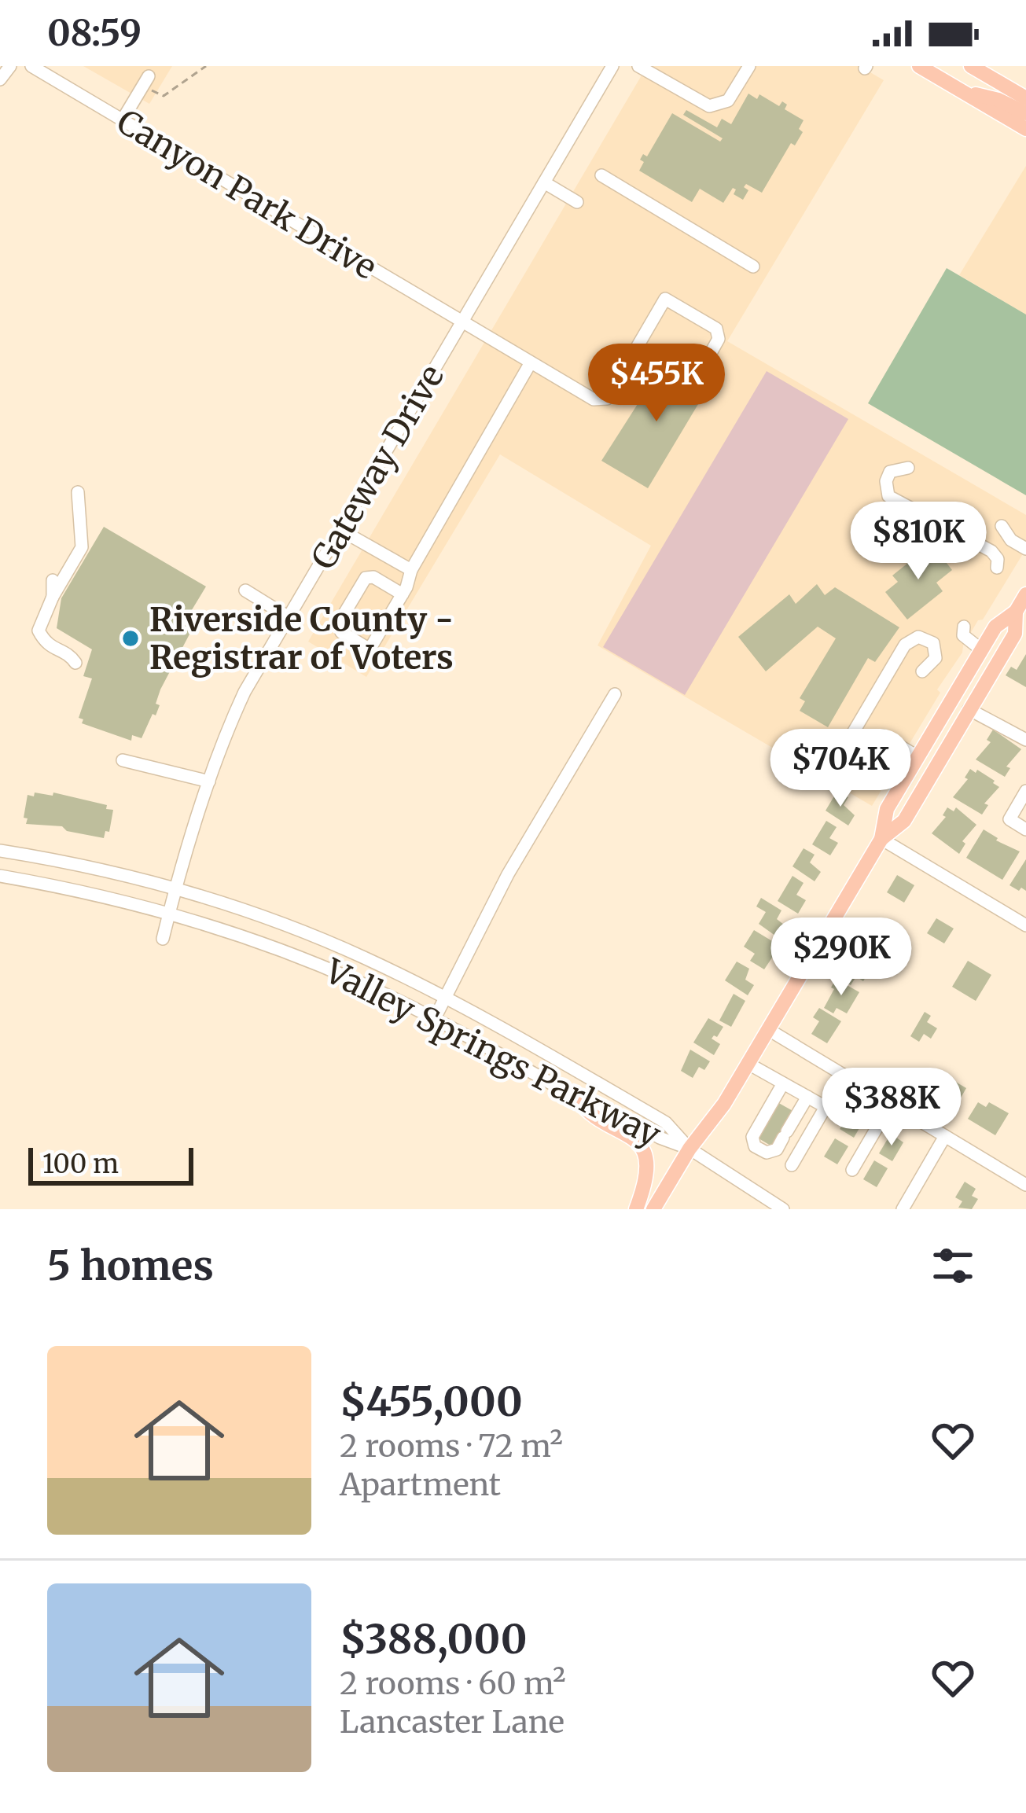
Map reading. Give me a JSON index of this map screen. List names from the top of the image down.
{
  "streets": {
    "street": ["Canyon Park Drive", "Gateway Drive", "Valley Springs Parkway"]
  },
  "crossings": [
    ["Canyon Park Drive", "Gateway Drive"],
    ["Gateway Drive", "Valley Springs Parkway"]
  ],
  "places": ["Riverside County - Registrar of Voters"],
  "scale_bar": "100 m",
  "page": {
    "status": "08:59",
    "price": [
      "$455K",
      "$810K",
      "$704K",
      "$290K",
      "$388K"
    ],
    "scale": "100 m",
    "heading": "5 homes",
    "list": [
      {
        "name": "$455,000",
        "note": "2 rooms · 72 m² · Apartment"
      },
      {
        "name": "$388,000",
        "note": "2 rooms · 60 m² · Lancaster Lane"
      }
    ]
  }
}
